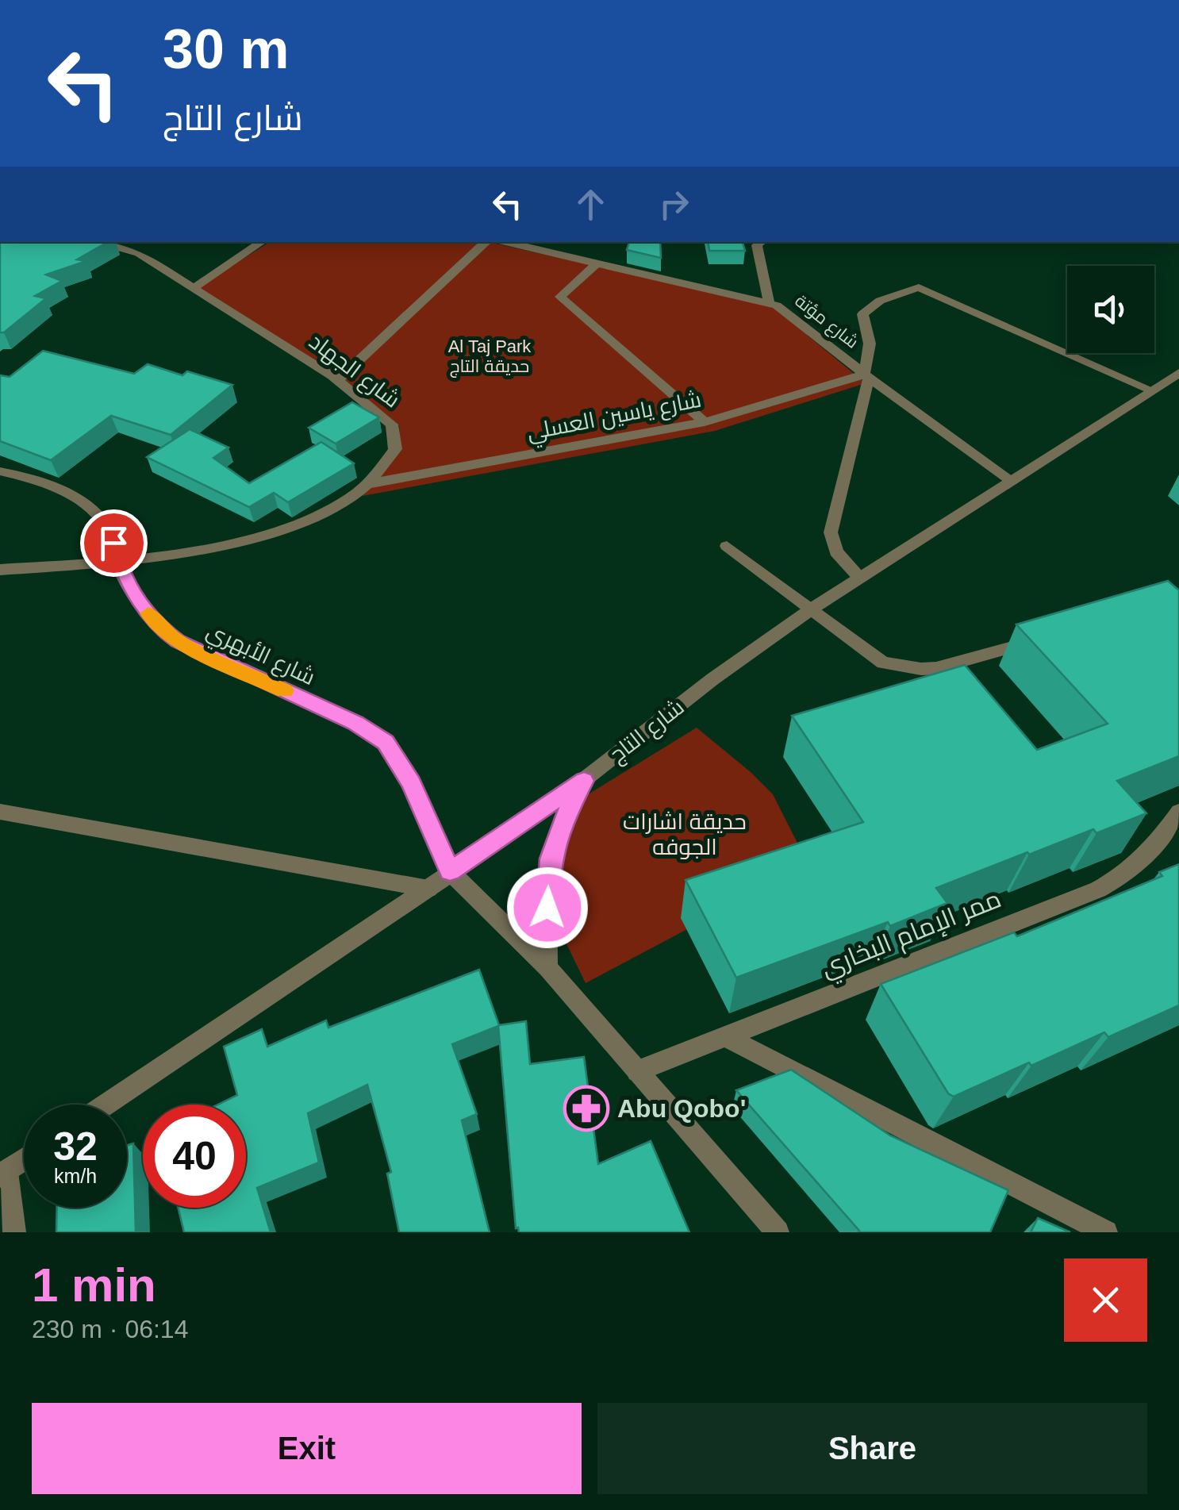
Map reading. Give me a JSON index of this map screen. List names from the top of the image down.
{
  "streets": {
    "street": [
      "شارع مؤتة",
      "شارع الجهاد",
      "شارع ياسين العسلي",
      "شارع الأبهري",
      "شارع التاج",
      "ممر الإمام البخاري"
    ]
  },
  "crossings": [
    ["شارع مؤتة", "شارع ياسين العسلي"],
    ["شارع مؤتة", "شارع التاج"],
    ["شارع الجهاد", "شارع ياسين العسلي"],
    ["شارع الجهاد", "شارع الأبهري"],
    ["شارع الأبهري", "شارع التاج"]
  ],
  "parks": ["Al Taj Park حديقة التاج", "حديقة اشارات الجوفه"],
  "places": {
    "pharmacy": ["Abu Qobo'"]
  },
  "page": {
    "turn": ["30 m", "شارع التاج"],
    "speed": "32 km/h",
    "limit": "40",
    "heading": ["1 min", "230 m · 06:14"],
    "buttons": ["Exit", "Share"]
  }
}
